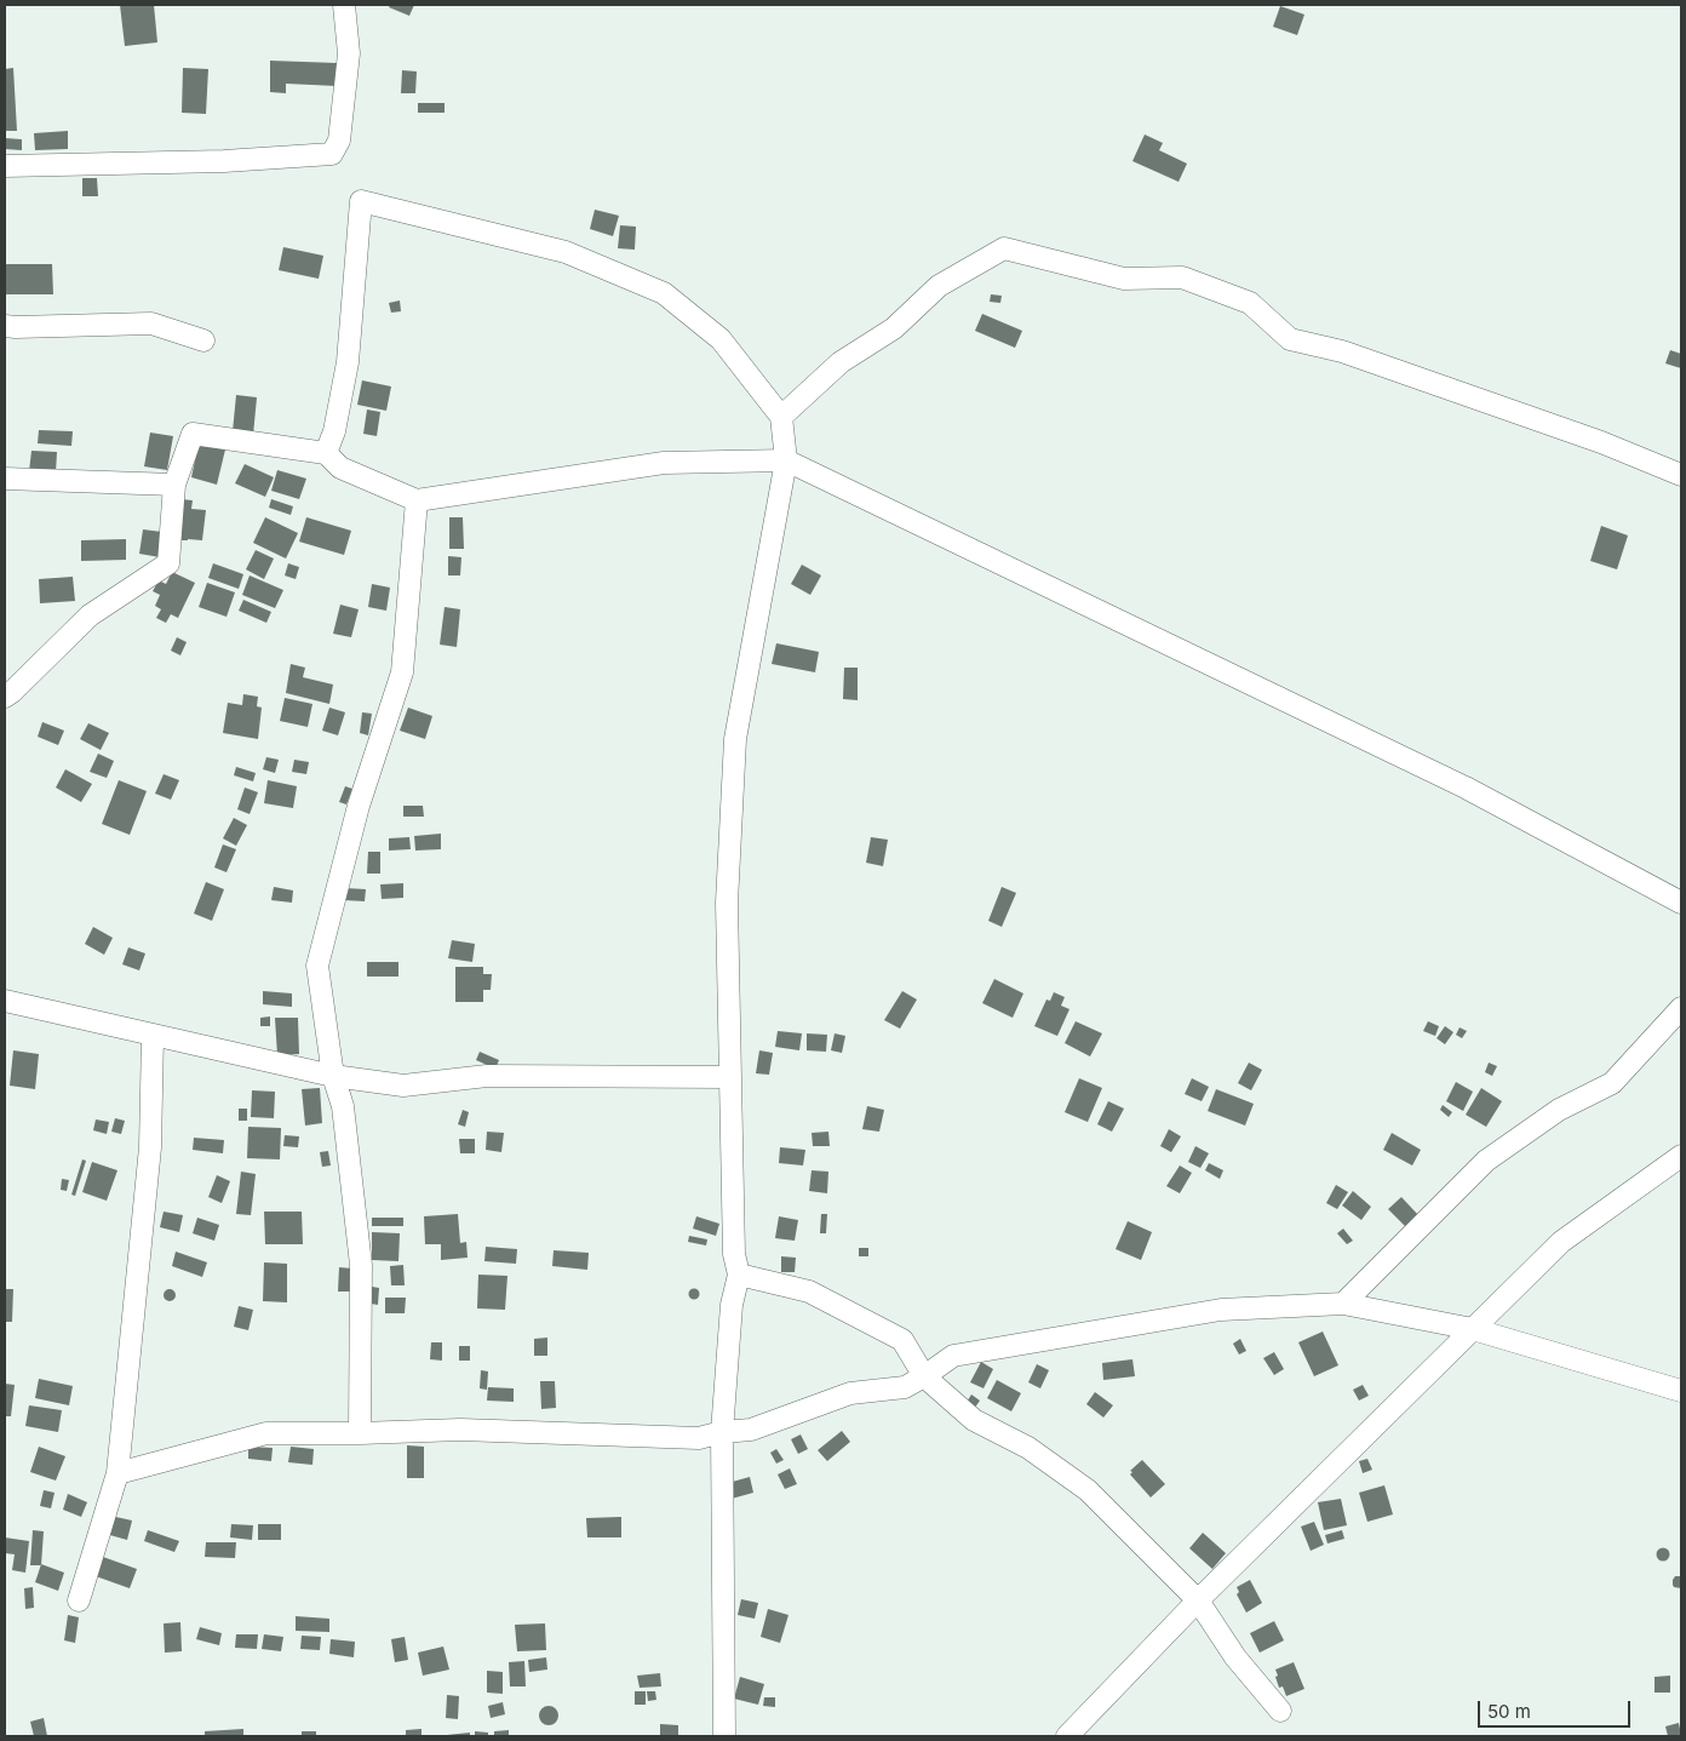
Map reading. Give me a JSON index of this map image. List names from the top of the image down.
{
  "scale_bar": "50 m"
}
